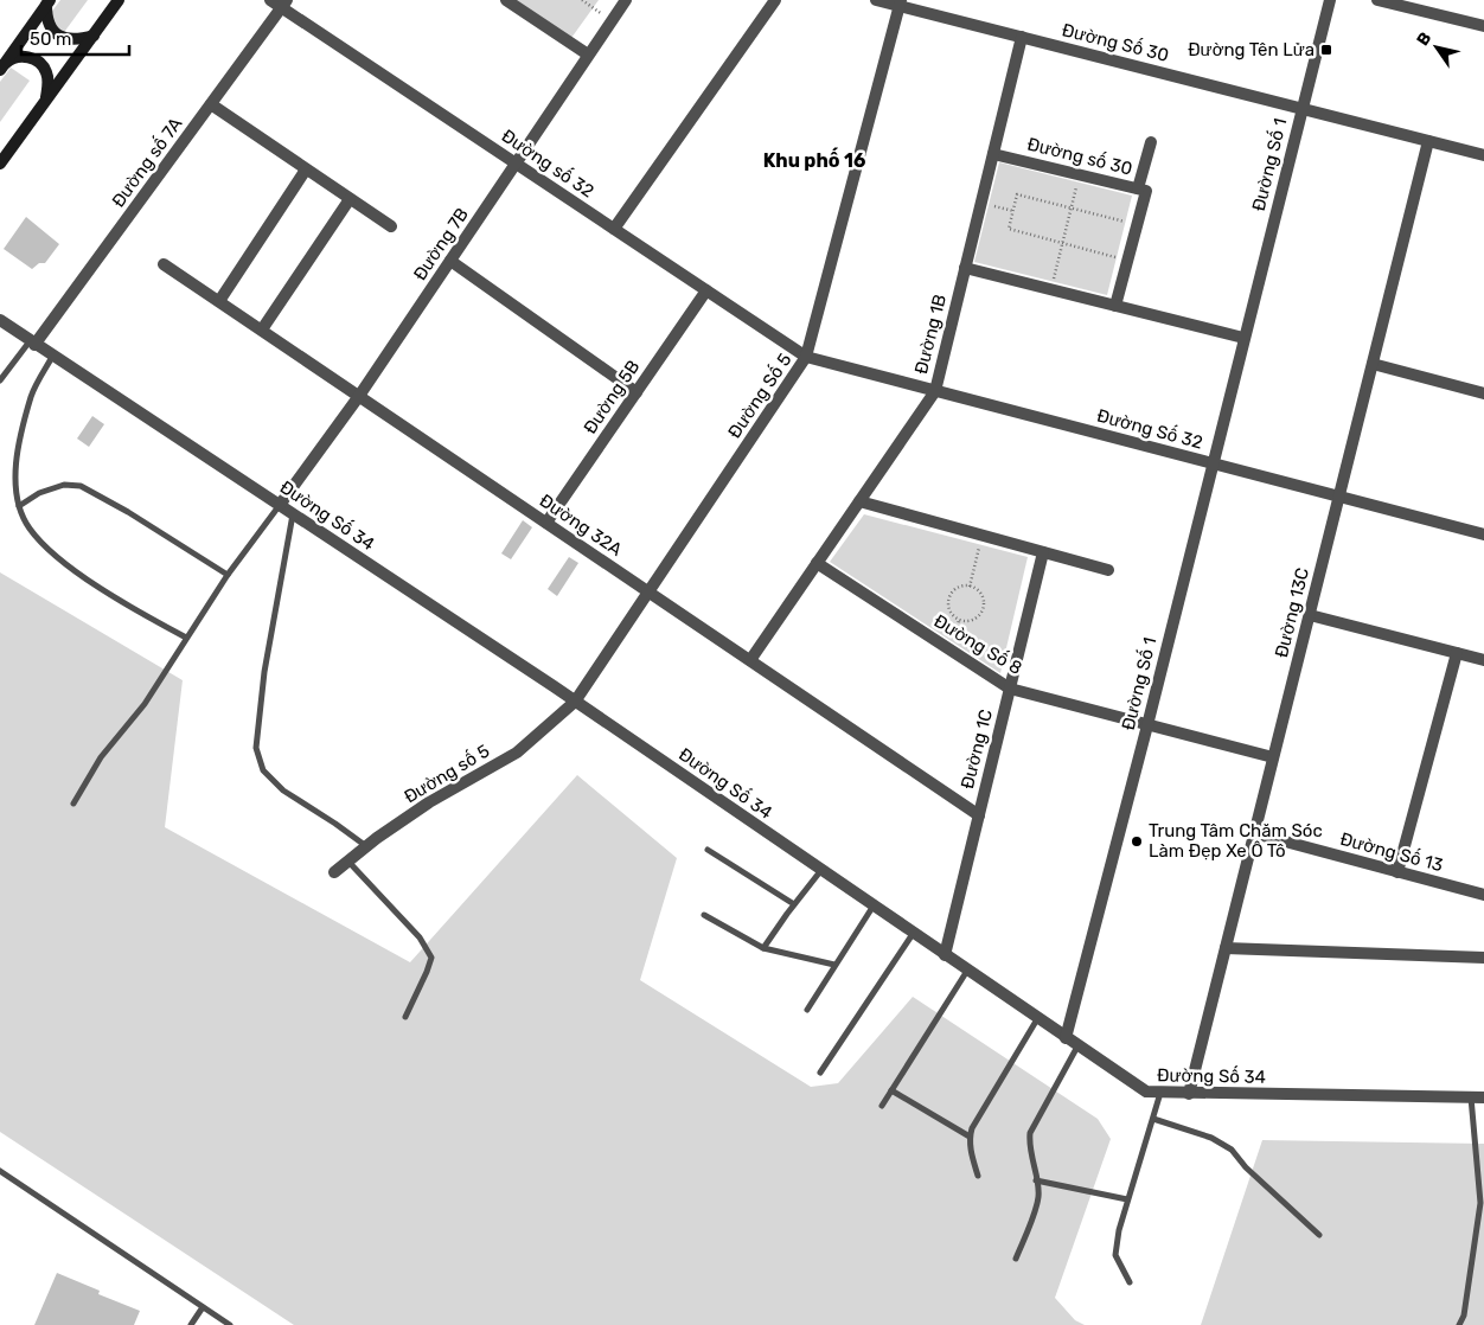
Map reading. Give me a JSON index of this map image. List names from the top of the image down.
{
  "streets": {
    "street": [
      "Đường Số 30",
      "Đường số 30",
      "Đường số 7A",
      "Đường số 32",
      "Đường Số 1",
      "Đường 7B",
      "Đường 1B",
      "Đường Số 5",
      "Đường 5B",
      "Đường Số 32",
      "Đường Số 34",
      "Đường 32A",
      "Đường 13C",
      "Đường Số 8",
      "Đường 1C",
      "Đường số 5",
      "Đường Số 13"
    ]
  },
  "crossings": [
    ["Đường Số 30", "Đường Số 1"],
    ["Đường Số 30", "Đường 1B"],
    ["Đường Số 30", "Đường Số 5"],
    ["Đường Số 30", "Đường 13C"],
    ["Đường số 30", "Đường 1B"],
    ["Đường số 7A", "Đường số 32"],
    ["Đường số 7A", "Đường Số 34"],
    ["Đường số 32", "Đường 7B"],
    ["Đường số 32", "Đường Số 5"],
    ["Đường số 32", "Đường 5B"],
    ["Đường số 32", "Đường Số 32"],
    ["Đường Số 1", "Đường Số 32"],
    ["Đường Số 1", "Đường Số 34"],
    ["Đường Số 1", "Đường Số 8"],
    ["Đường 7B", "Đường Số 34"],
    ["Đường 7B", "Đường 32A"],
    ["Đường 1B", "Đường Số 32"],
    ["Đường 1B", "Đường 32A"],
    ["Đường 1B", "Đường Số 8"],
    ["Đường Số 5", "Đường Số 32"],
    ["Đường Số 5", "Đường Số 34"],
    ["Đường Số 5", "Đường 32A"],
    ["Đường Số 5", "Đường số 5"],
    ["Đường 5B", "Đường 32A"],
    ["Đường Số 32", "Đường 13C"],
    ["Đường Số 34", "Đường 13C"],
    ["Đường Số 34", "Đường 1C"],
    ["Đường Số 34", "Đường số 5"],
    ["Đường 32A", "Đường 1C"],
    ["Đường 13C", "Đường Số 8"],
    ["Đường 13C", "Đường Số 13"],
    ["Đường Số 8", "Đường 1C"]
  ],
  "districts": ["Khu phố 16"],
  "places": {
    "transit": ["Đường Tên Lửa"],
    "other": ["Trung Tâm Chăm Sóc Làm Đẹp Xe Ô Tô"]
  },
  "scale_bar": "50 m",
  "north": "top left"
}
